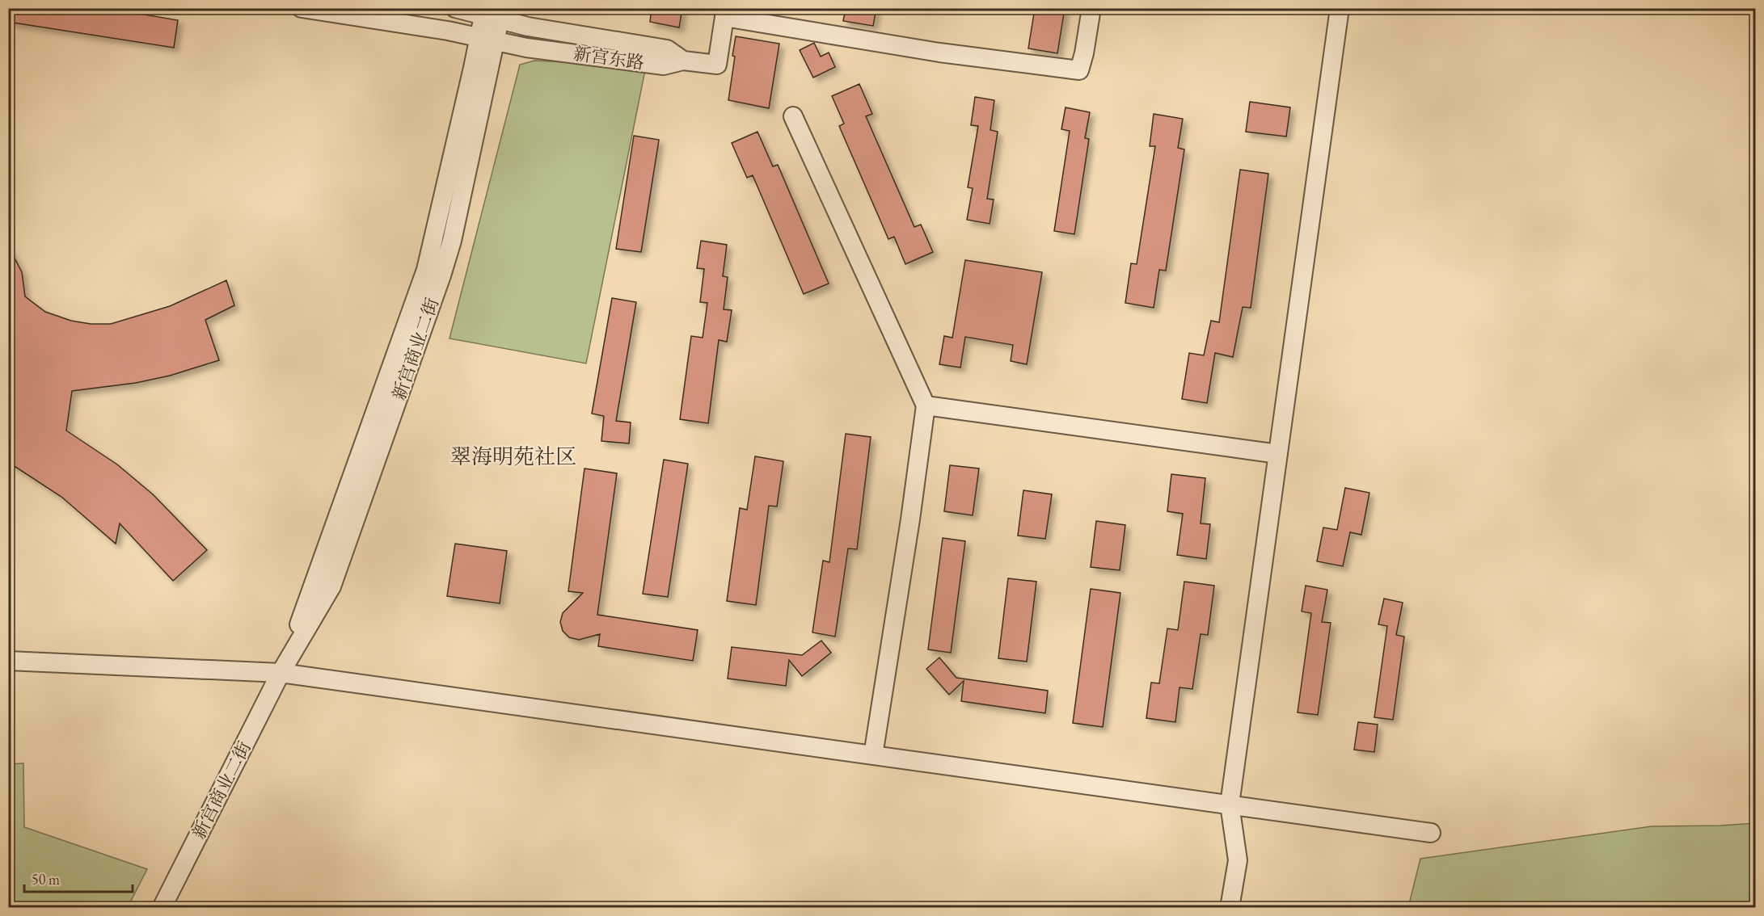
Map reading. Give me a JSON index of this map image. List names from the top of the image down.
{
  "streets": {
    "street": ["新宫东路", "新宫商业二街"]
  },
  "crossings": [
    ["新宫东路", "新宫商业二街"]
  ],
  "districts": ["翠海明苑社区"],
  "scale_bar": "50 m"
}
